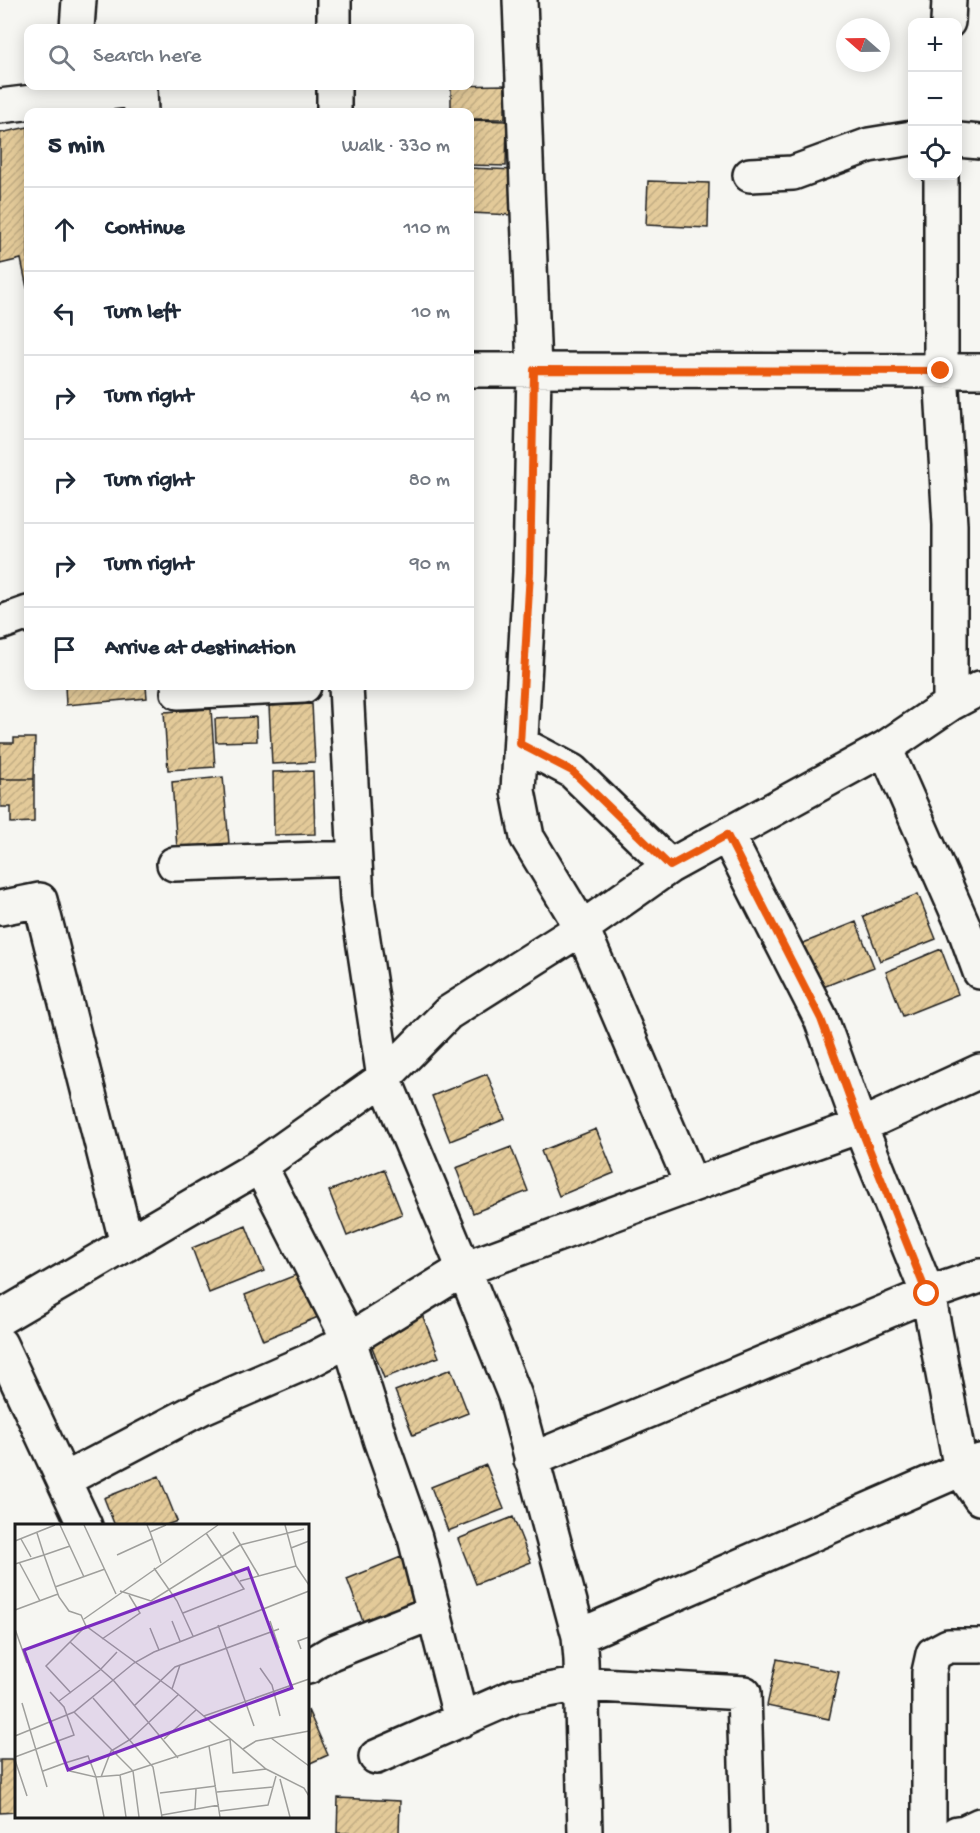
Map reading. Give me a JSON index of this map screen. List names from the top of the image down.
{
  "north": "left",
  "page": {
    "map_buttons": ["+", "−"],
    "search": "Search here",
    "heading": ["5 min", "Walk · 330 m"],
    "list": [
      ["Continue", "110 m"],
      ["Turn left", "10 m"],
      ["Turn right", "40 m"],
      ["Turn right", "80 m"],
      ["Turn right", "90 m"],
      "Arrive at destination"
    ]
  }
}
